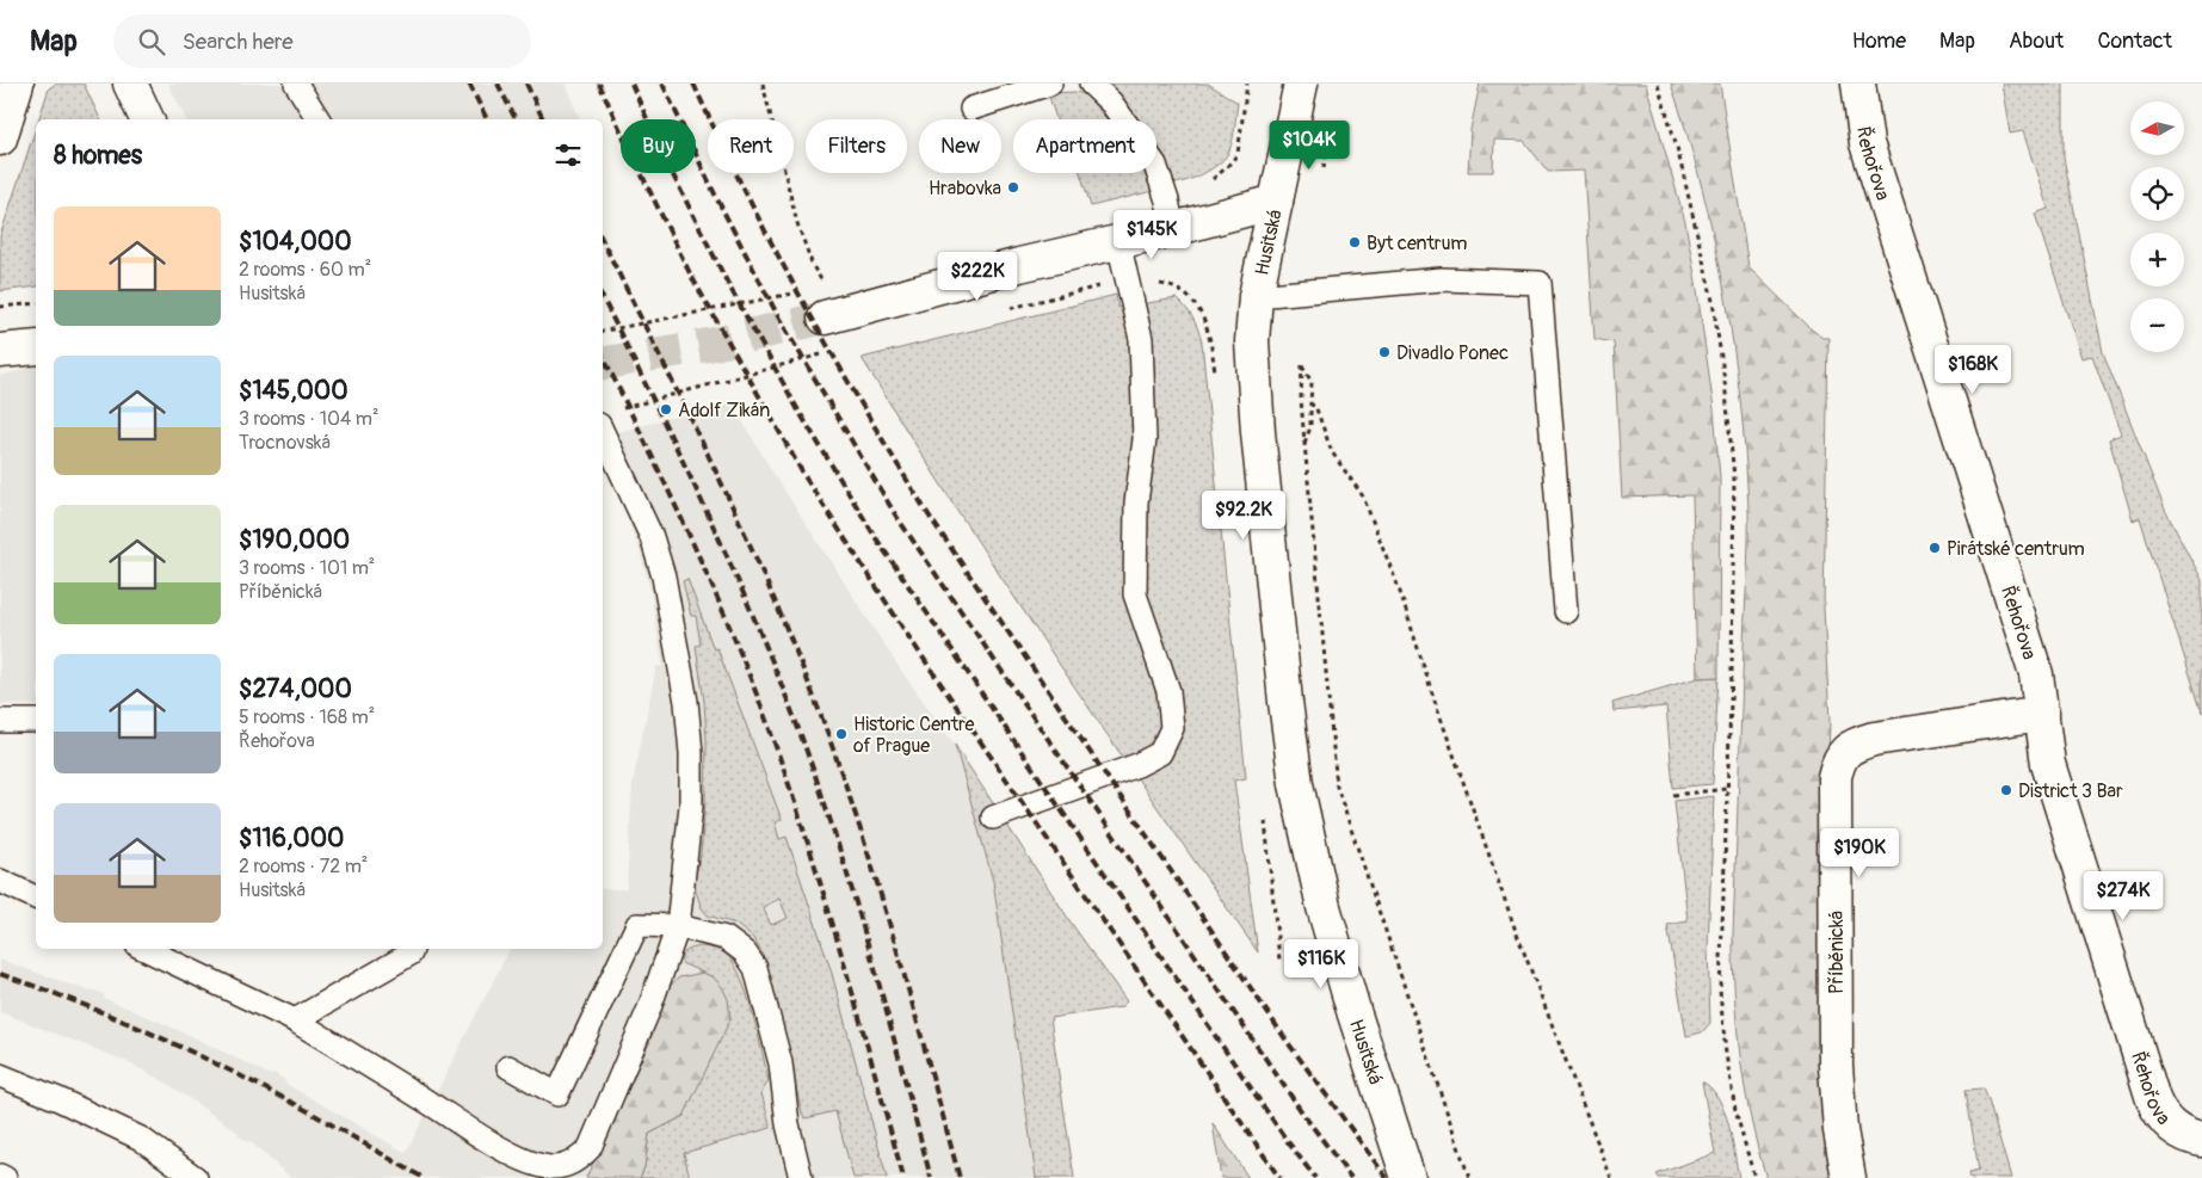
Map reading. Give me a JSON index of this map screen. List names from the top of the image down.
{
  "streets": {
    "street": ["Řehořova", "Husitská", "Příběnická"]
  },
  "crossings": [
    ["Řehořova", "Příběnická"]
  ],
  "places": [
    "Hrabovka",
    "Byt centrum",
    "Divadlo Ponec",
    "Adolf Zikán",
    "Pirátské centrum",
    "Historic Centre of Prague",
    "District 3 Bar"
  ],
  "north": "left",
  "page": {
    "header": "Map",
    "search": "Search here",
    "nav": [
      "Home",
      "Map",
      "About",
      "Contact"
    ],
    "map_buttons": ["+", "−"],
    "chip": [
      "Buy",
      "Rent",
      "Filters",
      "New",
      "Apartment"
    ],
    "heading": "8 homes",
    "price": [
      "$104K",
      "$145K",
      "$222K",
      "$168K",
      "$92.2K",
      "$190K",
      "$274K",
      "$116K"
    ],
    "list": [
      {
        "name": "$104,000",
        "note": "2 rooms · 60 m² · Husitská"
      },
      {
        "name": "$145,000",
        "note": "3 rooms · 104 m² · Trocnovská"
      },
      {
        "name": "$190,000",
        "note": "3 rooms · 101 m² · Příběnická"
      },
      {
        "name": "$274,000",
        "note": "5 rooms · 168 m² · Řehořova"
      },
      {
        "name": "$116,000",
        "note": "2 rooms · 72 m² · Husitská"
      }
    ]
  }
}
